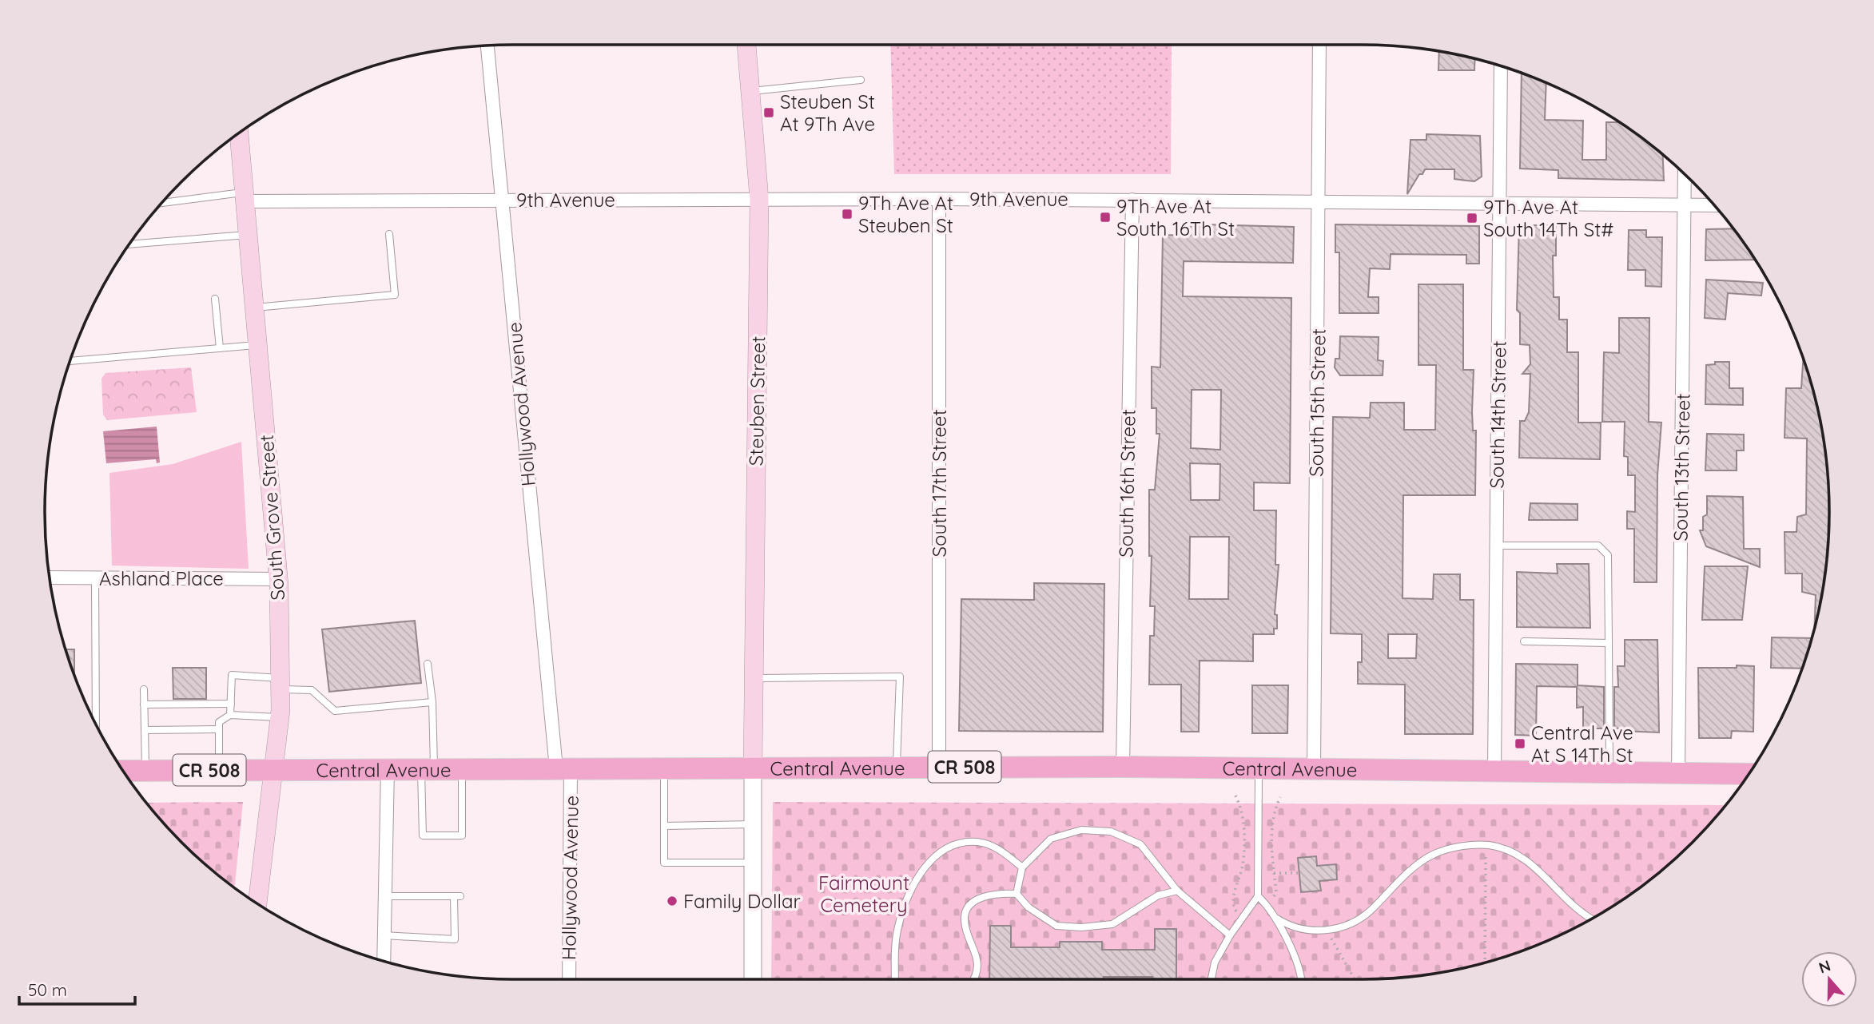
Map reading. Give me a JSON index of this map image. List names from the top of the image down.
{
  "streets": {
    "main road": [
      "Steuben Street",
      "South Grove Street",
      "CR 508",
      "Central Avenue"
    ],
    "street": [
      "9th Avenue",
      "South 15th Street",
      "Hollywood Avenue",
      "South 14th Street",
      "South 13th Street",
      "South 17th Street",
      "South 16th Street",
      "Ashland Place"
    ]
  },
  "crossings": [
    ["9th Avenue", "Steuben Street"],
    ["9th Avenue", "South 15th Street"],
    ["9th Avenue", "Hollywood Avenue"],
    ["9th Avenue", "South 14th Street"],
    ["9th Avenue", "South 13th Street"],
    ["9th Avenue", "South 17th Street"],
    ["9th Avenue", "South 16th Street"],
    ["9th Avenue", "South Grove Street"],
    ["Steuben Street", "Central Avenue"],
    ["South 15th Street", "Central Avenue"],
    ["Hollywood Avenue", "Central Avenue"],
    ["South 14th Street", "Central Avenue"],
    ["South 13th Street", "Central Avenue"],
    ["South 17th Street", "Central Avenue"],
    ["South 16th Street", "Central Avenue"],
    ["South Grove Street", "Ashland Place"],
    ["South Grove Street", "Central Avenue"]
  ],
  "parks": ["Fairmount Cemetery"],
  "places": {
    "transit": [
      "Steuben St At 9Th Ave",
      "9Th Ave At Steuben St",
      "9Th Ave At South 16Th St",
      "9Th Ave At South 14Th St#",
      "Central Ave At S 14Th St"
    ],
    "other": ["Family Dollar"]
  },
  "scale_bar": "50 m",
  "north": "top"
}
